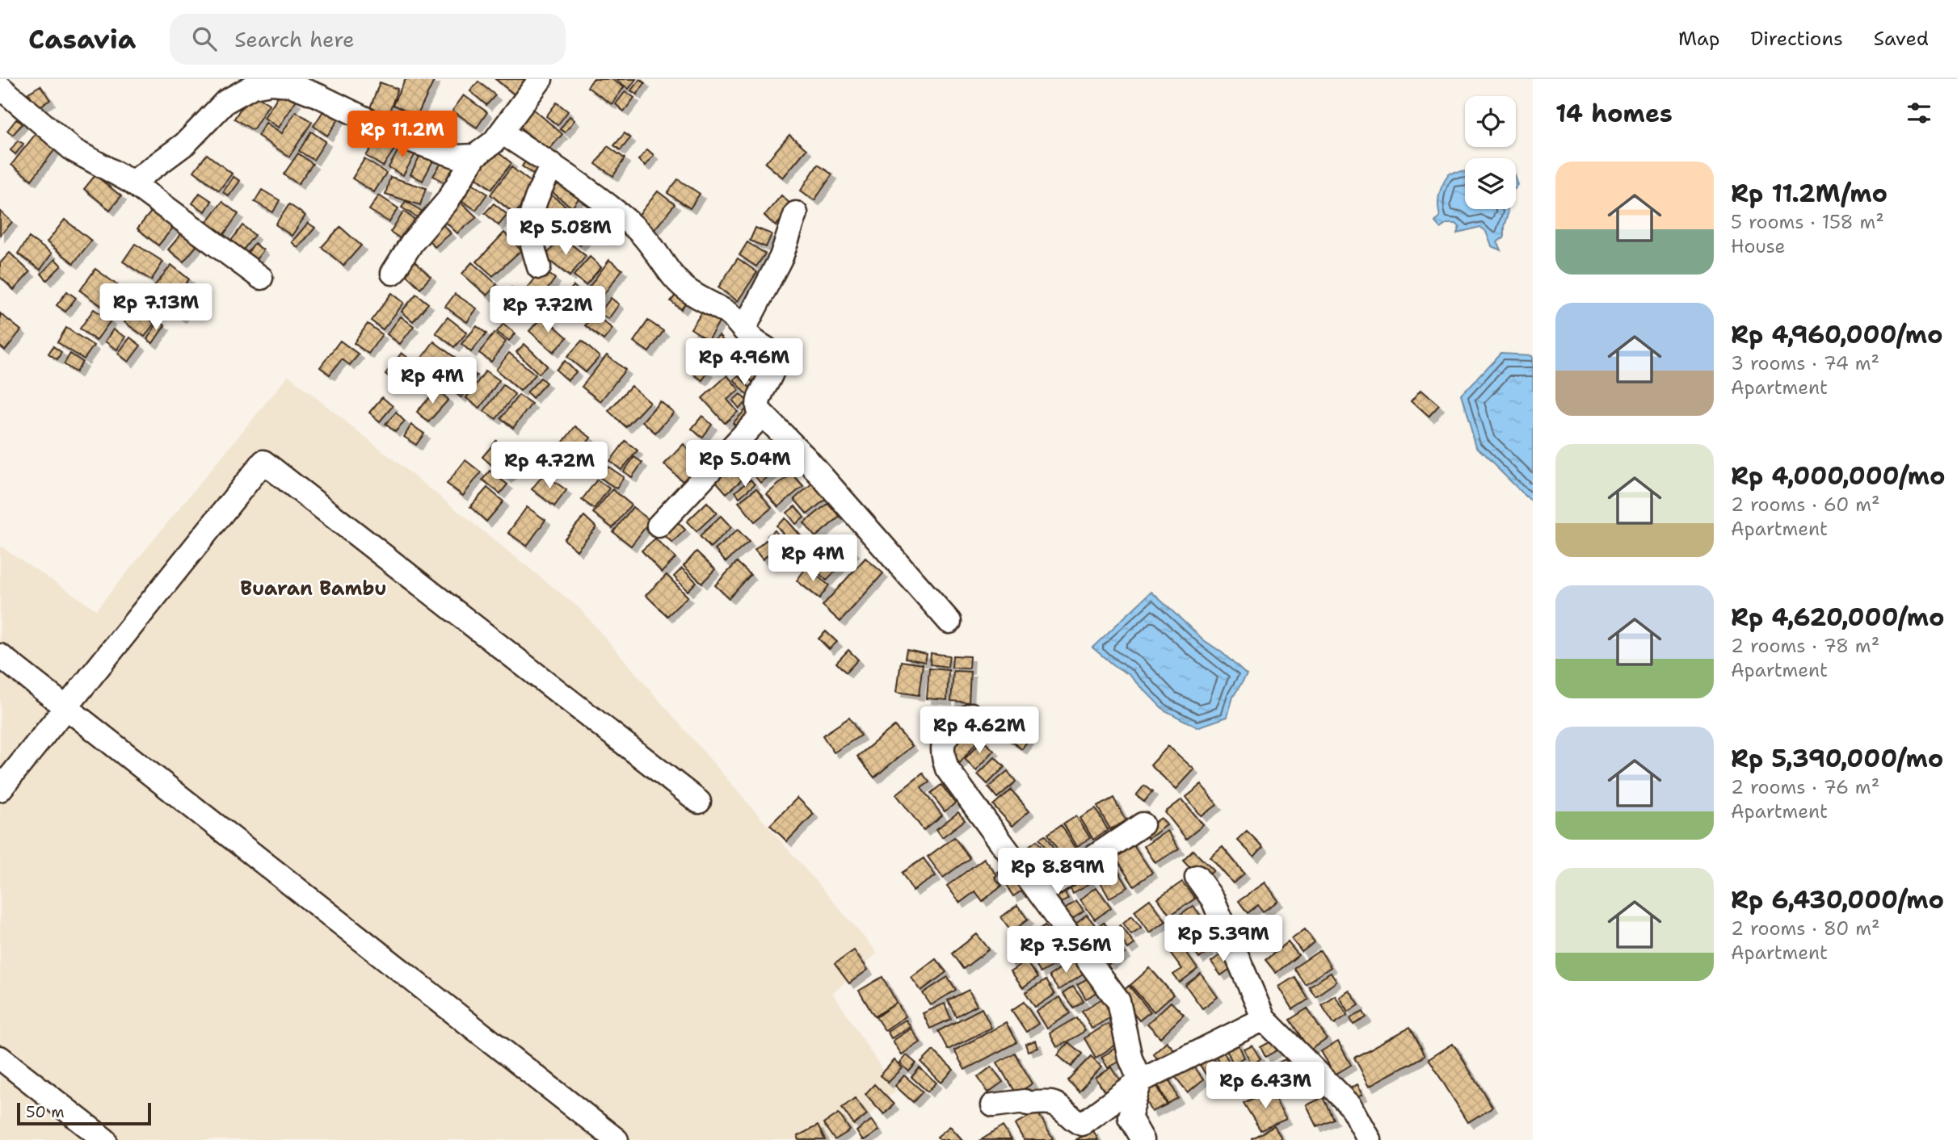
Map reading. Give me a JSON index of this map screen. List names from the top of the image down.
{
  "districts": ["Buaran Bambu"],
  "scale_bar": "50 m",
  "page": {
    "header": "Casavia",
    "search": "Search here",
    "nav": ["Map", "Directions", "Saved"],
    "heading": "14 homes",
    "price": [
      "Rp 11.2M",
      "Rp 5.08M",
      "Rp 7.13M",
      "Rp 7.72M",
      "Rp 4.96M",
      "Rp 4M",
      "Rp 5.04M",
      "Rp 4.72M",
      "Rp 4M",
      "Rp 4.62M",
      "Rp 8.89M",
      "Rp 5.39M",
      "Rp 7.56M",
      "Rp 6.43M"
    ],
    "list": [
      {
        "name": "Rp 11.2M/mo",
        "note": "5 rooms · 158 m² · House"
      },
      {
        "name": "Rp 4,960,000/mo",
        "note": "3 rooms · 74 m² · Apartment"
      },
      {
        "name": "Rp 4,000,000/mo",
        "note": "2 rooms · 60 m² · Apartment"
      },
      {
        "name": "Rp 4,620,000/mo",
        "note": "2 rooms · 78 m² · Apartment"
      },
      {
        "name": "Rp 5,390,000/mo",
        "note": "2 rooms · 76 m² · Apartment"
      },
      {
        "name": "Rp 6,430,000/mo",
        "note": "2 rooms · 80 m² · Apartment"
      }
    ],
    "scale": "50 m"
  }
}
